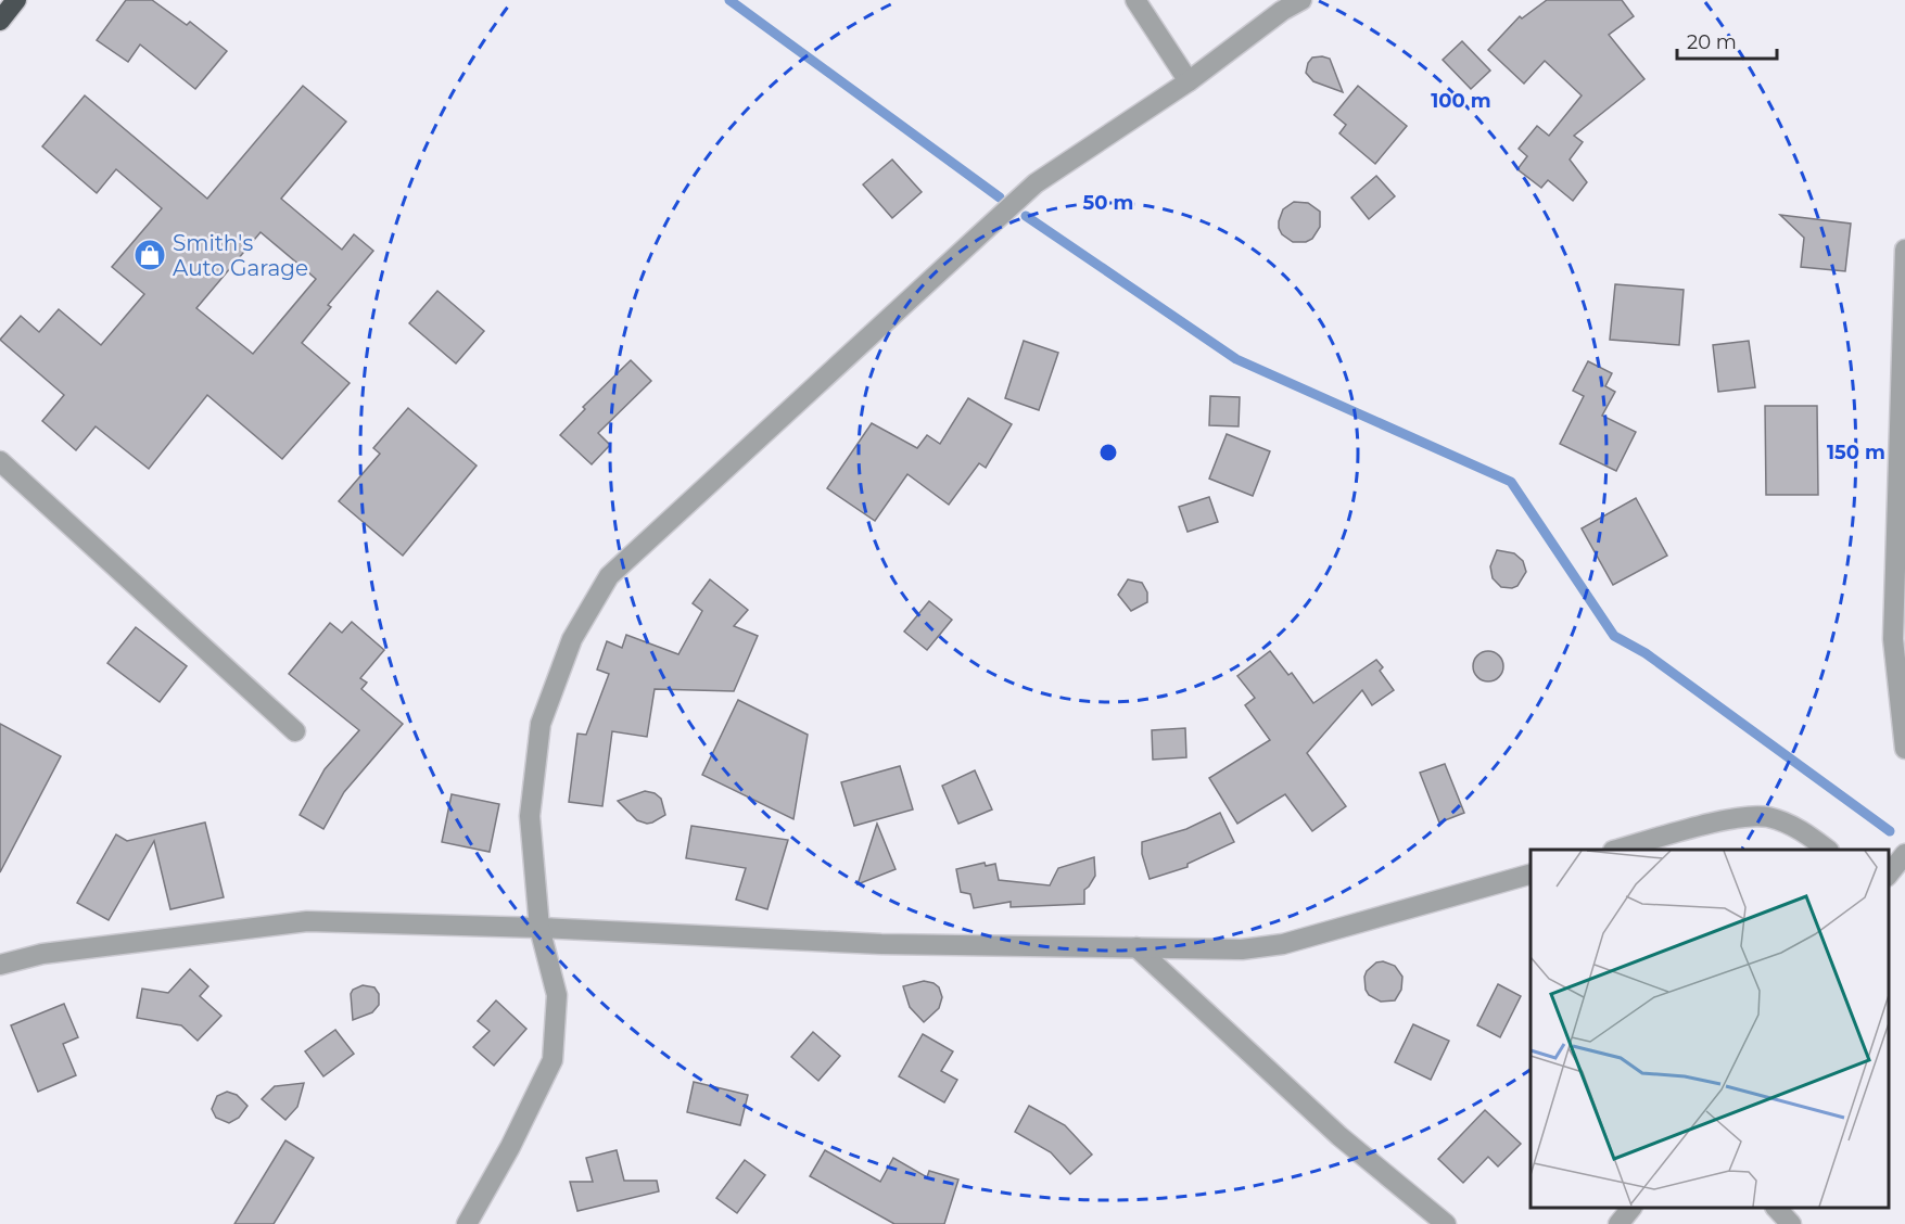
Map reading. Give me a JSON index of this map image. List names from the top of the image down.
{
  "places": {
    "shop": ["Smith's Auto Garage"]
  },
  "scale_bar": "20 m",
  "rings": ["100 m", "50 m", "150 m"]
}
